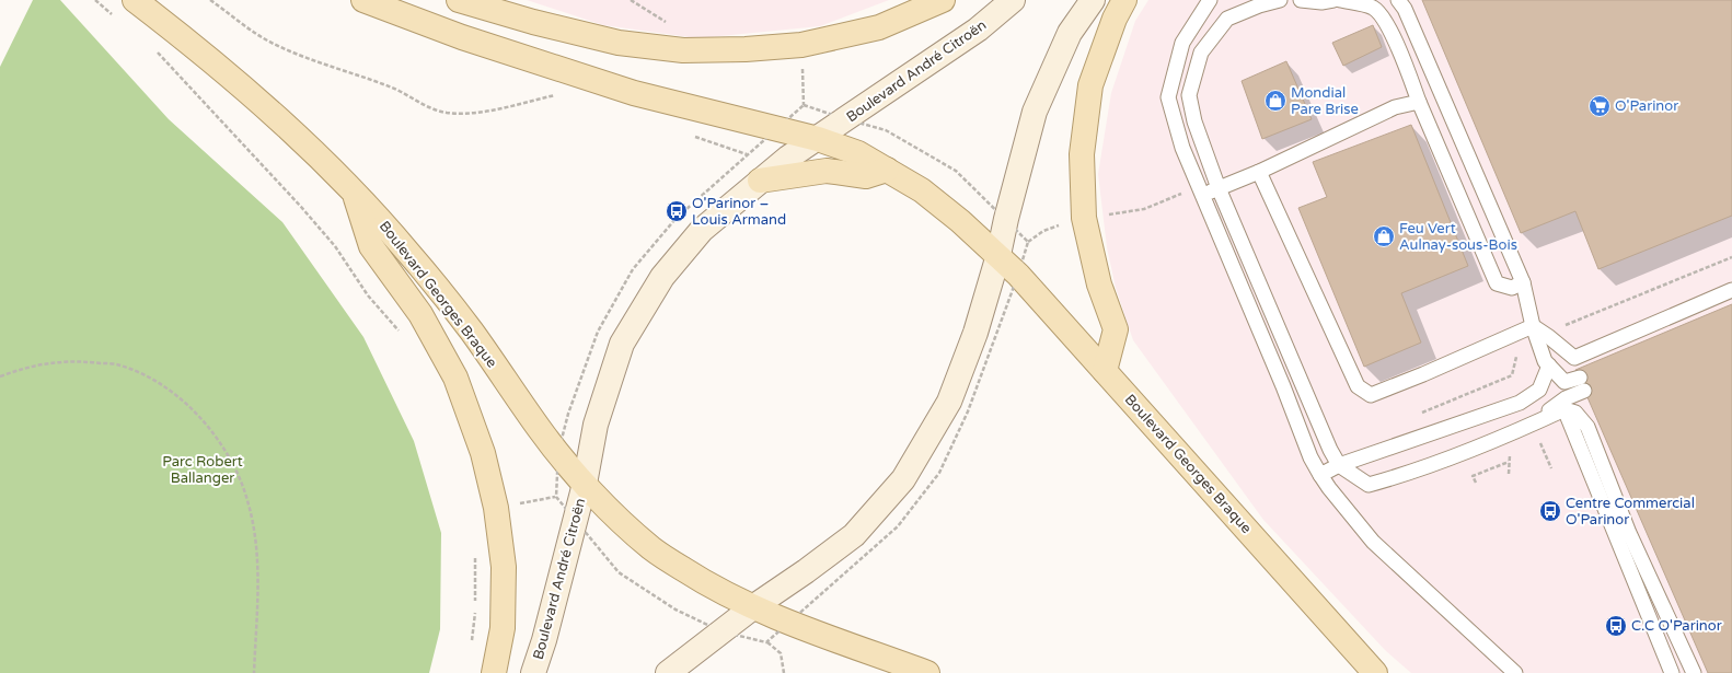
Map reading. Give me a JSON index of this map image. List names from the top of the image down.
{
  "streets": {
    "main road": ["Boulevard André Citroën", "Boulevard Georges Braque"]
  },
  "crossings": [
    ["Boulevard André Citroën", "Boulevard Georges Braque"]
  ],
  "parks": ["Parc Robert Ballanger"],
  "places": {
    "shop": ["Mondial Pare Brise", "Feu Vert Aulnay-sous-Bois"],
    "supermarket": ["O'Parinor"],
    "bus stop": ["O'Parinor – Louis Armand", "Centre Commercial O'Parinor", "C.C O'Parinor"]
  }
}
